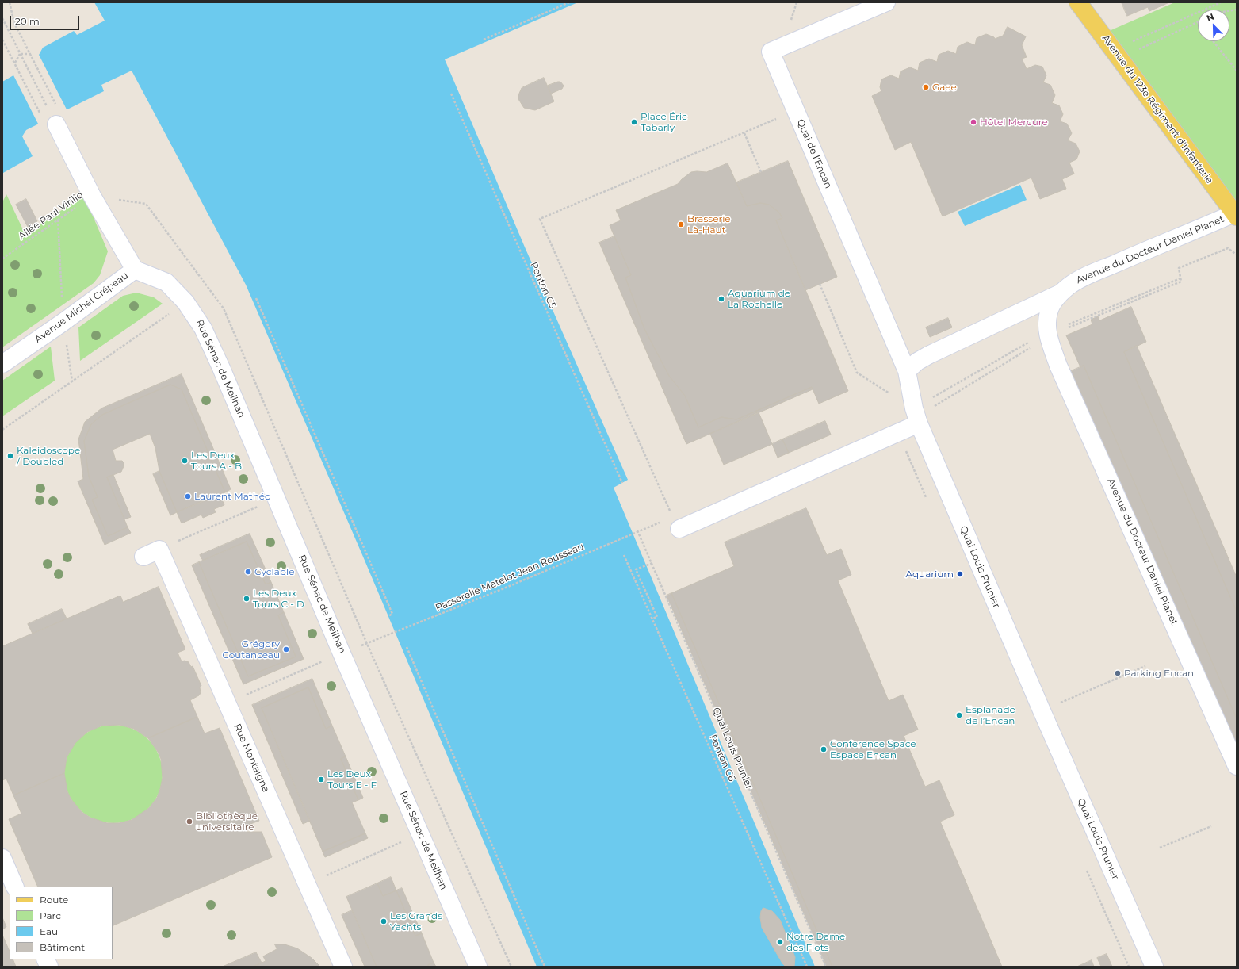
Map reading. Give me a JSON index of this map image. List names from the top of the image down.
{
  "streets": {
    "main road": ["Avenue du 123e Régiment d'Infanterie"],
    "street": [
      "Quai de l'Encan",
      "Avenue du Docteur Daniel Planet",
      "Avenue Michel Crépeau",
      "Rue Sénac de Meilhan",
      "Quai Louis Prunier",
      "Rue Montaigne"
    ],
    "path": [
      "Allée Paul Virilio",
      "Ponton C5",
      "Passerelle Matelot Jean Rousseau",
      "Ponton C6"
    ]
  },
  "crossings": [
    ["Avenue du 123e Régiment d'Infanterie", "Avenue du Docteur Daniel Planet"],
    ["Quai de l'Encan", "Quai Louis Prunier"],
    ["Allée Paul Virilio", "Avenue Michel Crépeau"],
    ["Avenue Michel Crépeau", "Rue Sénac de Meilhan"],
    ["Rue Sénac de Meilhan", "Passerelle Matelot Jean Rousseau"],
    ["Quai Louis Prunier", "Passerelle Matelot Jean Rousseau"],
    ["Passerelle Matelot Jean Rousseau", "Rue Montaigne"]
  ],
  "places": [
    "Gaee",
    "Place Éric Tabarly",
    "Hôtel Mercure",
    "Brasserie Là-Haut",
    "Aquarium de La Rochelle",
    "Kaleidoscope / Doubled",
    "Les Deux Tours A - B",
    "Laurent Mathéo",
    "Cyclable",
    "Aquarium",
    "Les Deux Tours C - D",
    "Grégory Coutanceau",
    "Parking Encan",
    "Esplanade de l’Encan",
    "Conference Space Espace Encan",
    "Les Deux Tours E - F",
    "Bibliothèque universitaire",
    "Les Grands Yachts",
    "Notre Dame des Flots"
  ],
  "legend": [
    "Route",
    "Parc",
    "Eau",
    "Bâtiment"
  ],
  "scale_bar": "20 m",
  "north": "top left"
}
